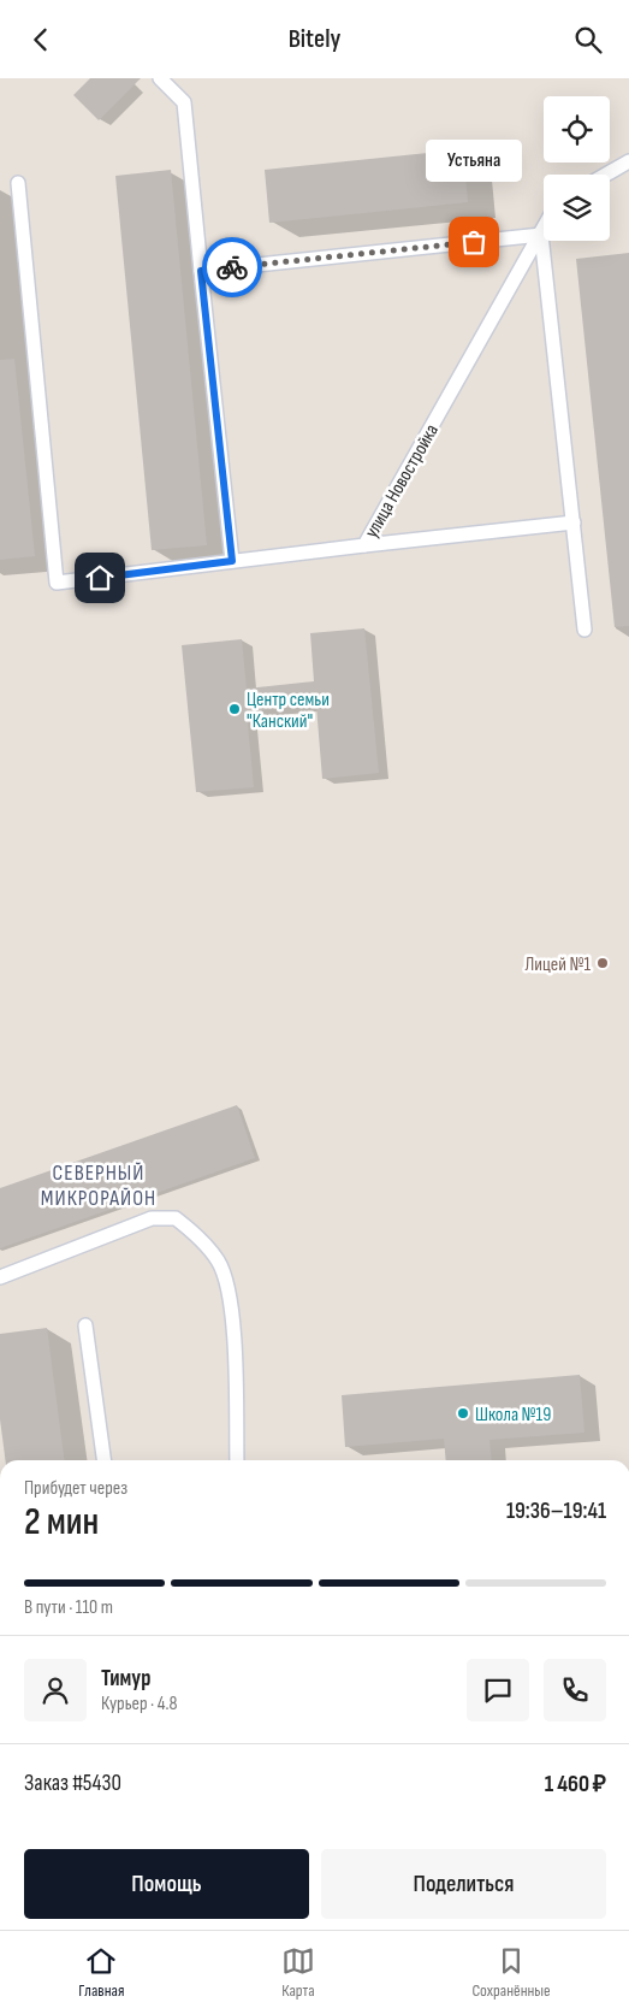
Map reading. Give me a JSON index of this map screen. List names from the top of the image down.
{
  "streets": {
    "lane": ["улица Новостройка"]
  },
  "districts": ["СЕВЕРНЫЙ МИКРОРАЙОН"],
  "places": [
    "Устьяна",
    "Центр семьи \"Канский\"",
    "Лицей №1",
    "Школа №19"
  ],
  "page": {
    "header": "Bitely",
    "bubble": "Устьяна",
    "heading": ["2 мин", "Прибудет через", "19:36–19:41"],
    "panel": [
      "Тимур",
      "Курьер · 4.8",
      "Заказ #5430",
      "1 460 ₽"
    ],
    "bar": "В пути · 110 m",
    "buttons": ["Помощь", "Поделиться"],
    "tabs": ["Главная", "Карта", "Сохранённые"]
  }
}
